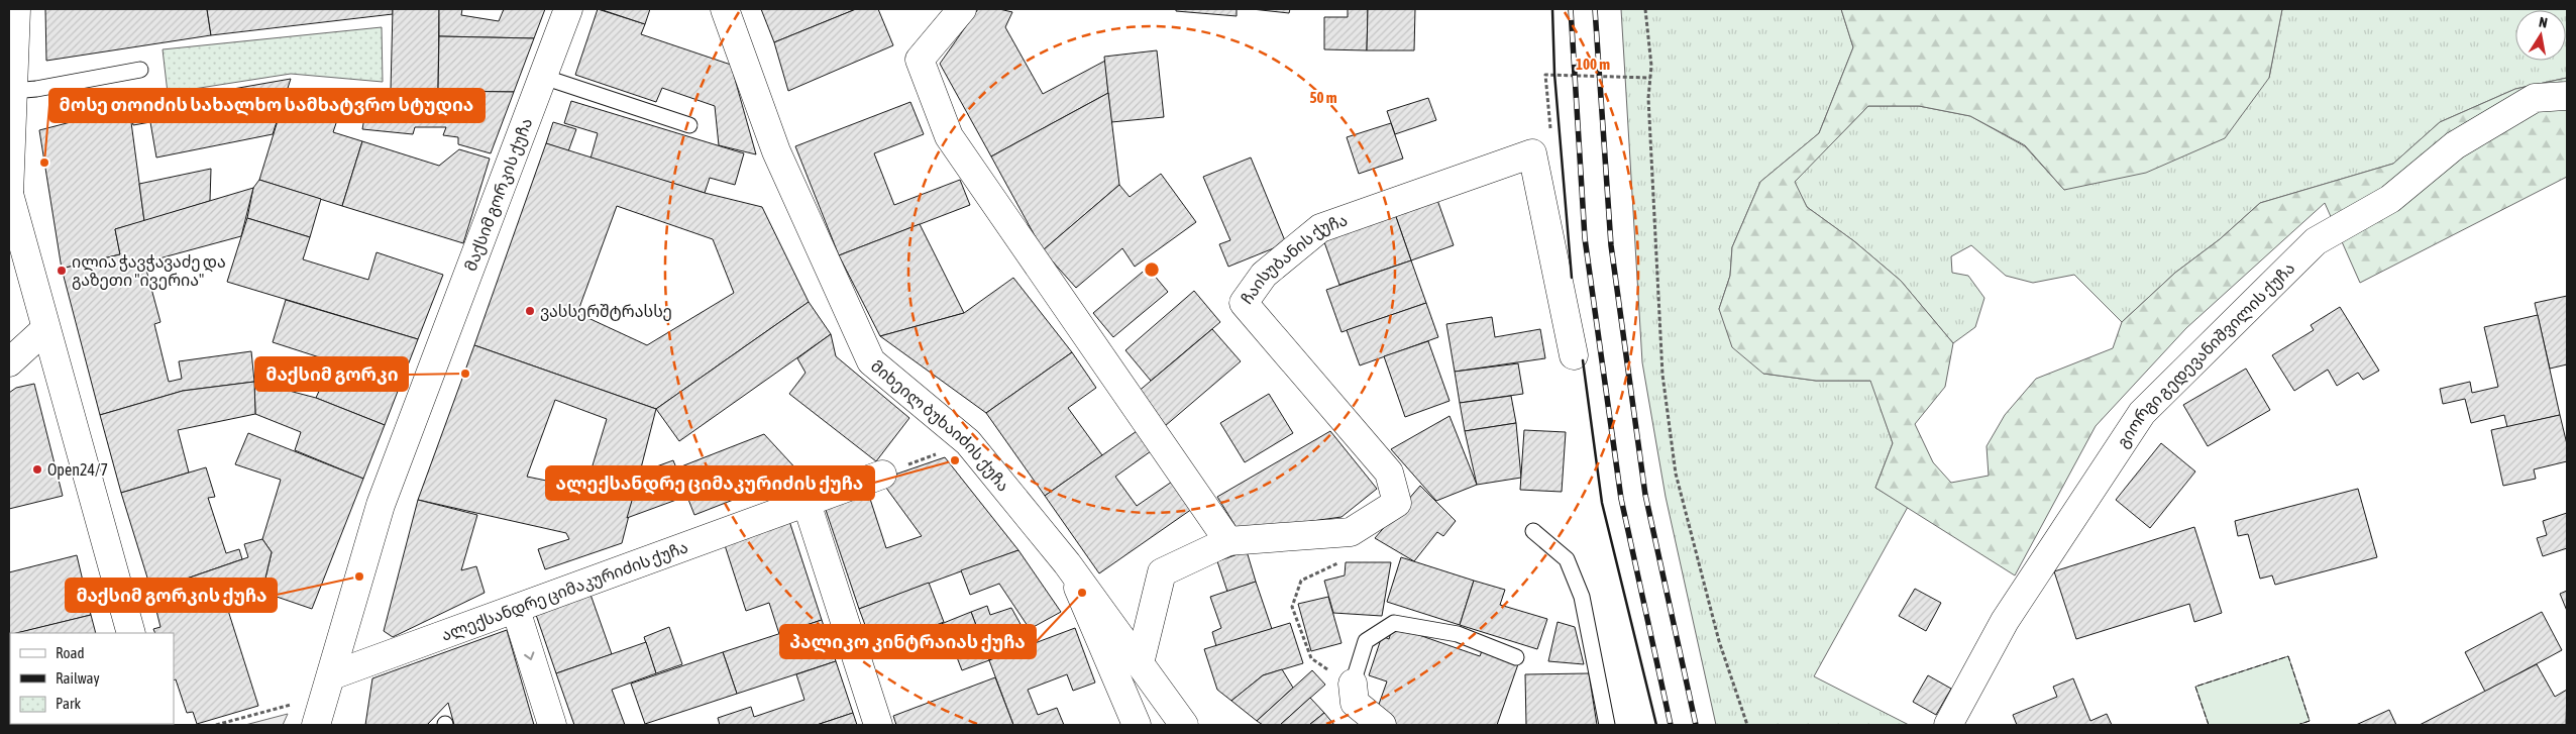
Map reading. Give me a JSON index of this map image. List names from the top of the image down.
{
  "streets": {
    "street": [
      "მაქსიმ გორკის ქუჩა",
      "ჩაისუბანის ქუჩა",
      "გიორგი გედევანიშვილის ქუჩა",
      "მიხეილ ბუხაიძის ქუჩა",
      "ალექსანდრე ციმაკურიძის ქუჩა"
    ]
  },
  "crossings": [
    ["მაქსიმ გორკის ქუჩა", "ალექსანდრე ციმაკურიძის ქუჩა"],
    ["ჩაისუბანის ქუჩა", "მიხეილ ბუხაიძის ქუჩა"]
  ],
  "places": [
    "მოსე თოიძის სახალხო სამხატვრო სტუდია",
    "ილია ჭავჭავაძე და გაზეთი \"ივერია\"",
    "ვასსერშტრასსე",
    "მაქსიმ გორკი",
    "ალექსანდრე ციმაკურიძის ქუჩა",
    "Open24/7",
    "მაქსიმ გორკის ქუჩა",
    "პალიკო კინტრაიას ქუჩა"
  ],
  "legend": ["Road", "Railway", "Park"],
  "north": "top",
  "rings": ["100 m", "50 m"]
}
